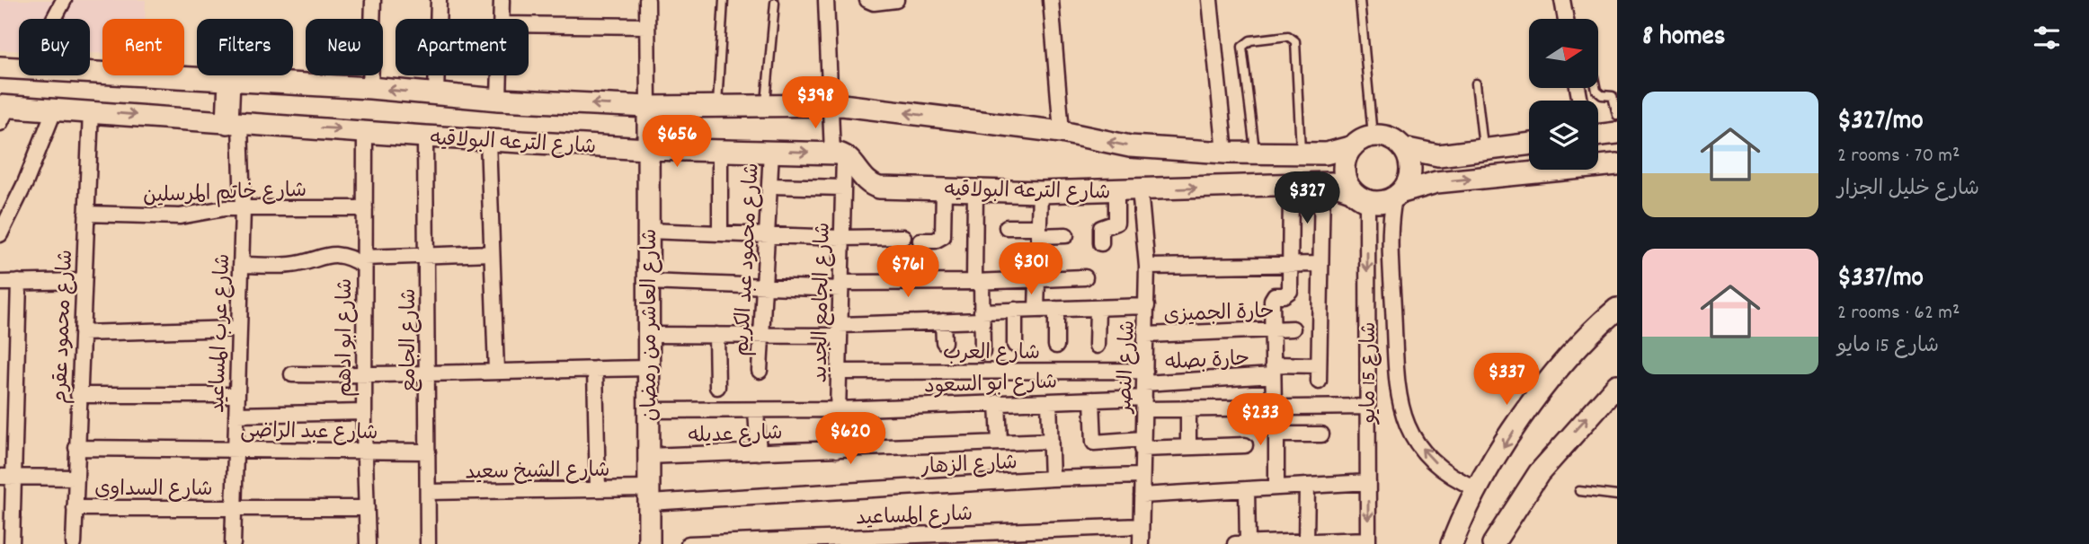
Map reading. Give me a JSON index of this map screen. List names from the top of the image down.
{
  "streets": {
    "street": [
      "شارع الترعه البولاقيه",
      "شارع خاتم المرسلين",
      "شارع محمود عبد الكريم",
      "شارع الجامع الجديد",
      "حارة الجميزى",
      "شارع العاشر من رمضان",
      "شارع محمود عقرم",
      "شارع عرب المساعيد",
      "شارع ابو ادهم",
      "شارع الجامع",
      "شارع العرب",
      "حارة بصله",
      "شارع النصر",
      "شارع 15 مايو",
      "شارع ابو السعود",
      "شارع عبد الراضى",
      "شارع عديله",
      "شارع الزهار",
      "شارع الشيخ سعيد",
      "شارع السداوى",
      "شارع المساعيد"
    ]
  },
  "crossings": [
    ["شارع الترعه البولاقيه", "شارع محمود عبد الكريم"],
    ["شارع الترعه البولاقيه", "شارع الجامع الجديد"],
    ["شارع الترعه البولاقيه", "شارع العاشر من رمضان"],
    ["شارع الترعه البولاقيه", "شارع محمود عقرم"],
    ["شارع الترعه البولاقيه", "شارع عرب المساعيد"],
    ["شارع الترعه البولاقيه", "شارع ابو ادهم"],
    ["شارع الترعه البولاقيه", "شارع الجامع"],
    ["شارع الترعه البولاقيه", "شارع النصر"],
    ["شارع الترعه البولاقيه", "شارع 15 مايو"],
    ["شارع خاتم المرسلين", "شارع محمود عقرم"],
    ["شارع خاتم المرسلين", "شارع عرب المساعيد"],
    ["شارع خاتم المرسلين", "شارع ابو ادهم"],
    ["شارع الجامع الجديد", "شارع العرب"],
    ["شارع الجامع الجديد", "شارع ابو السعود"],
    ["شارع الجامع الجديد", "شارع عديله"],
    ["حارة الجميزى", "شارع النصر"],
    ["شارع العاشر من رمضان", "شارع ابو السعود"],
    ["شارع العاشر من رمضان", "شارع عديله"],
    ["شارع العاشر من رمضان", "شارع الزهار"],
    ["شارع العاشر من رمضان", "شارع الشيخ سعيد"],
    ["شارع محمود عقرم", "شارع عبد الراضى"],
    ["شارع محمود عقرم", "شارع السداوى"],
    ["شارع عرب المساعيد", "شارع عبد الراضى"],
    ["شارع عرب المساعيد", "شارع السداوى"],
    ["شارع ابو ادهم", "شارع عبد الراضى"],
    ["شارع ابو ادهم", "شارع السداوى"],
    ["شارع الجامع", "شارع عبد الراضى"],
    ["شارع الجامع", "شارع الشيخ سعيد"],
    ["شارع العرب", "حارة بصله"],
    ["شارع العرب", "شارع النصر"],
    ["شارع العرب", "شارع ابو السعود"],
    ["حارة بصله", "شارع النصر"],
    ["حارة بصله", "شارع ابو السعود"],
    ["شارع النصر", "شارع ابو السعود"],
    ["شارع النصر", "شارع الزهار"],
    ["شارع النصر", "شارع المساعيد"],
    ["شارع الزهار", "شارع الشيخ سعيد"]
  ],
  "north": "right",
  "page": {
    "heading": "8 homes",
    "chip": [
      "Buy",
      "Rent",
      "Filters",
      "New",
      "Apartment"
    ],
    "list": [
      {
        "name": "$327/mo",
        "note": "2 rooms · 70 m² · شارع خليل الجزار"
      },
      {
        "name": "$337/mo",
        "note": "2 rooms · 62 m² · شارع 15 مايو"
      }
    ],
    "price": [
      "$398",
      "$656",
      "$327",
      "$301",
      "$761",
      "$337",
      "$233",
      "$620"
    ]
  }
}
